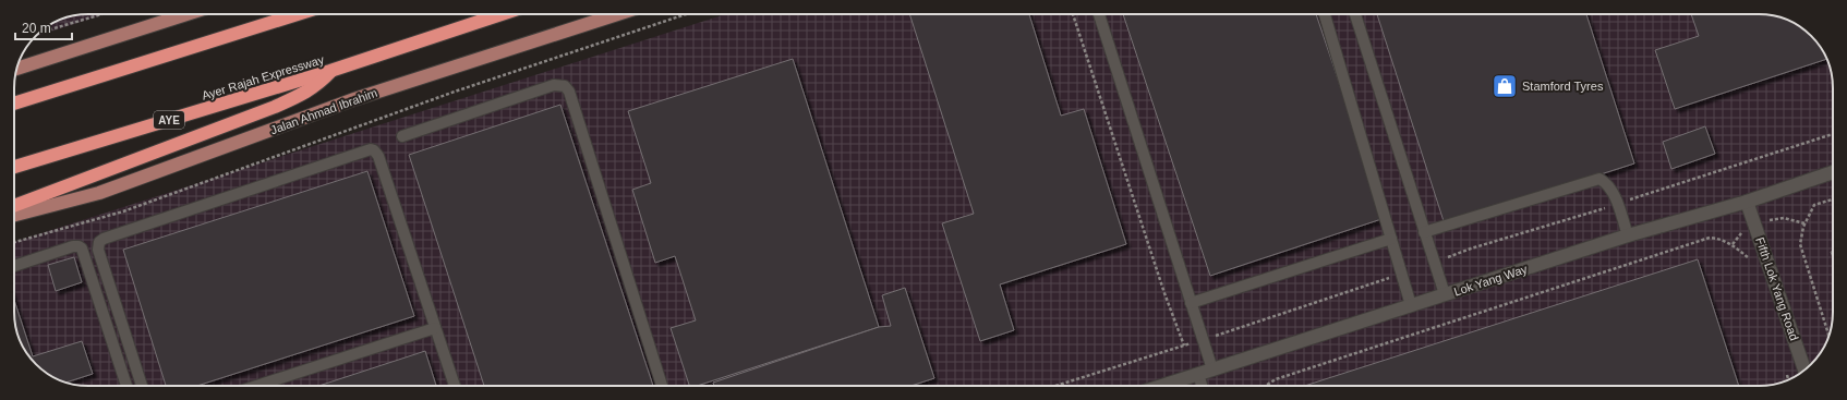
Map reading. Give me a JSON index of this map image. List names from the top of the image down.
{
  "streets": {
    "highway": ["Ayer Rajah Expressway", "AYE"],
    "main road": ["Jalan Ahmad Ibrahim"],
    "street": ["Lok Yang Way", "Fifth Lok Yang Road"]
  },
  "crossings": [
    ["Lok Yang Way", "Fifth Lok Yang Road"]
  ],
  "places": {
    "shop": ["Stamford Tyres"]
  },
  "scale_bar": "20 m"
}
